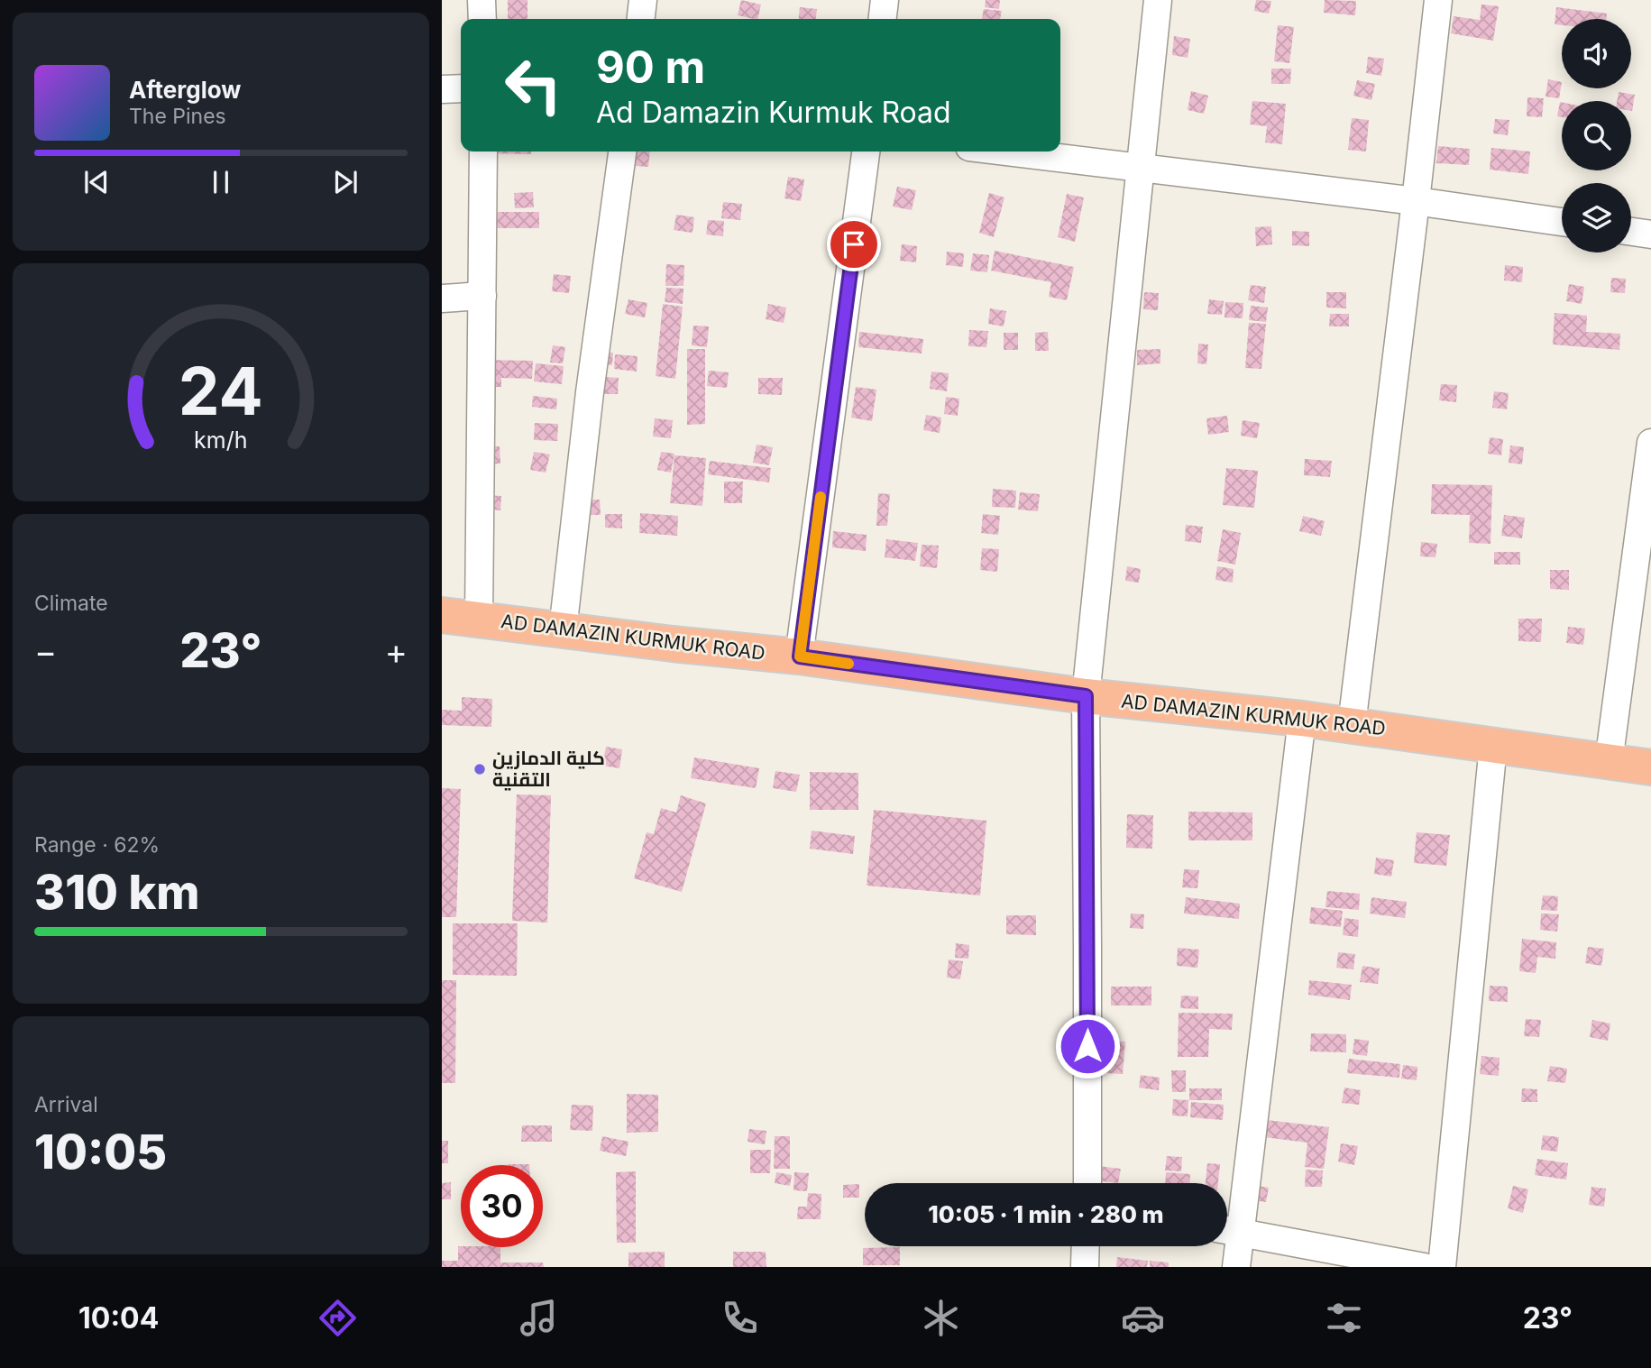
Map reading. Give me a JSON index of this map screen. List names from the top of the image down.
{
  "streets": {
    "highway": ["AD DAMAZIN KURMUK ROAD"]
  },
  "places": ["كلية الدمازين التقنية"],
  "page": {
    "turn": ["90 m", "Ad Damazin Kurmuk Road"],
    "song": ["Afterglow", "The Pines"],
    "tile": [
      "Climate",
      ["Range · 62%", "310 km"],
      ["Arrival", "10:05"]
    ],
    "heat": ["−", "23°", "+"],
    "limit": "30",
    "trip": "10:05 · 1 min · 280 m",
    "tabs": ["10:04", "23°"],
    "gauge": ["24", "km/h"]
  }
}
